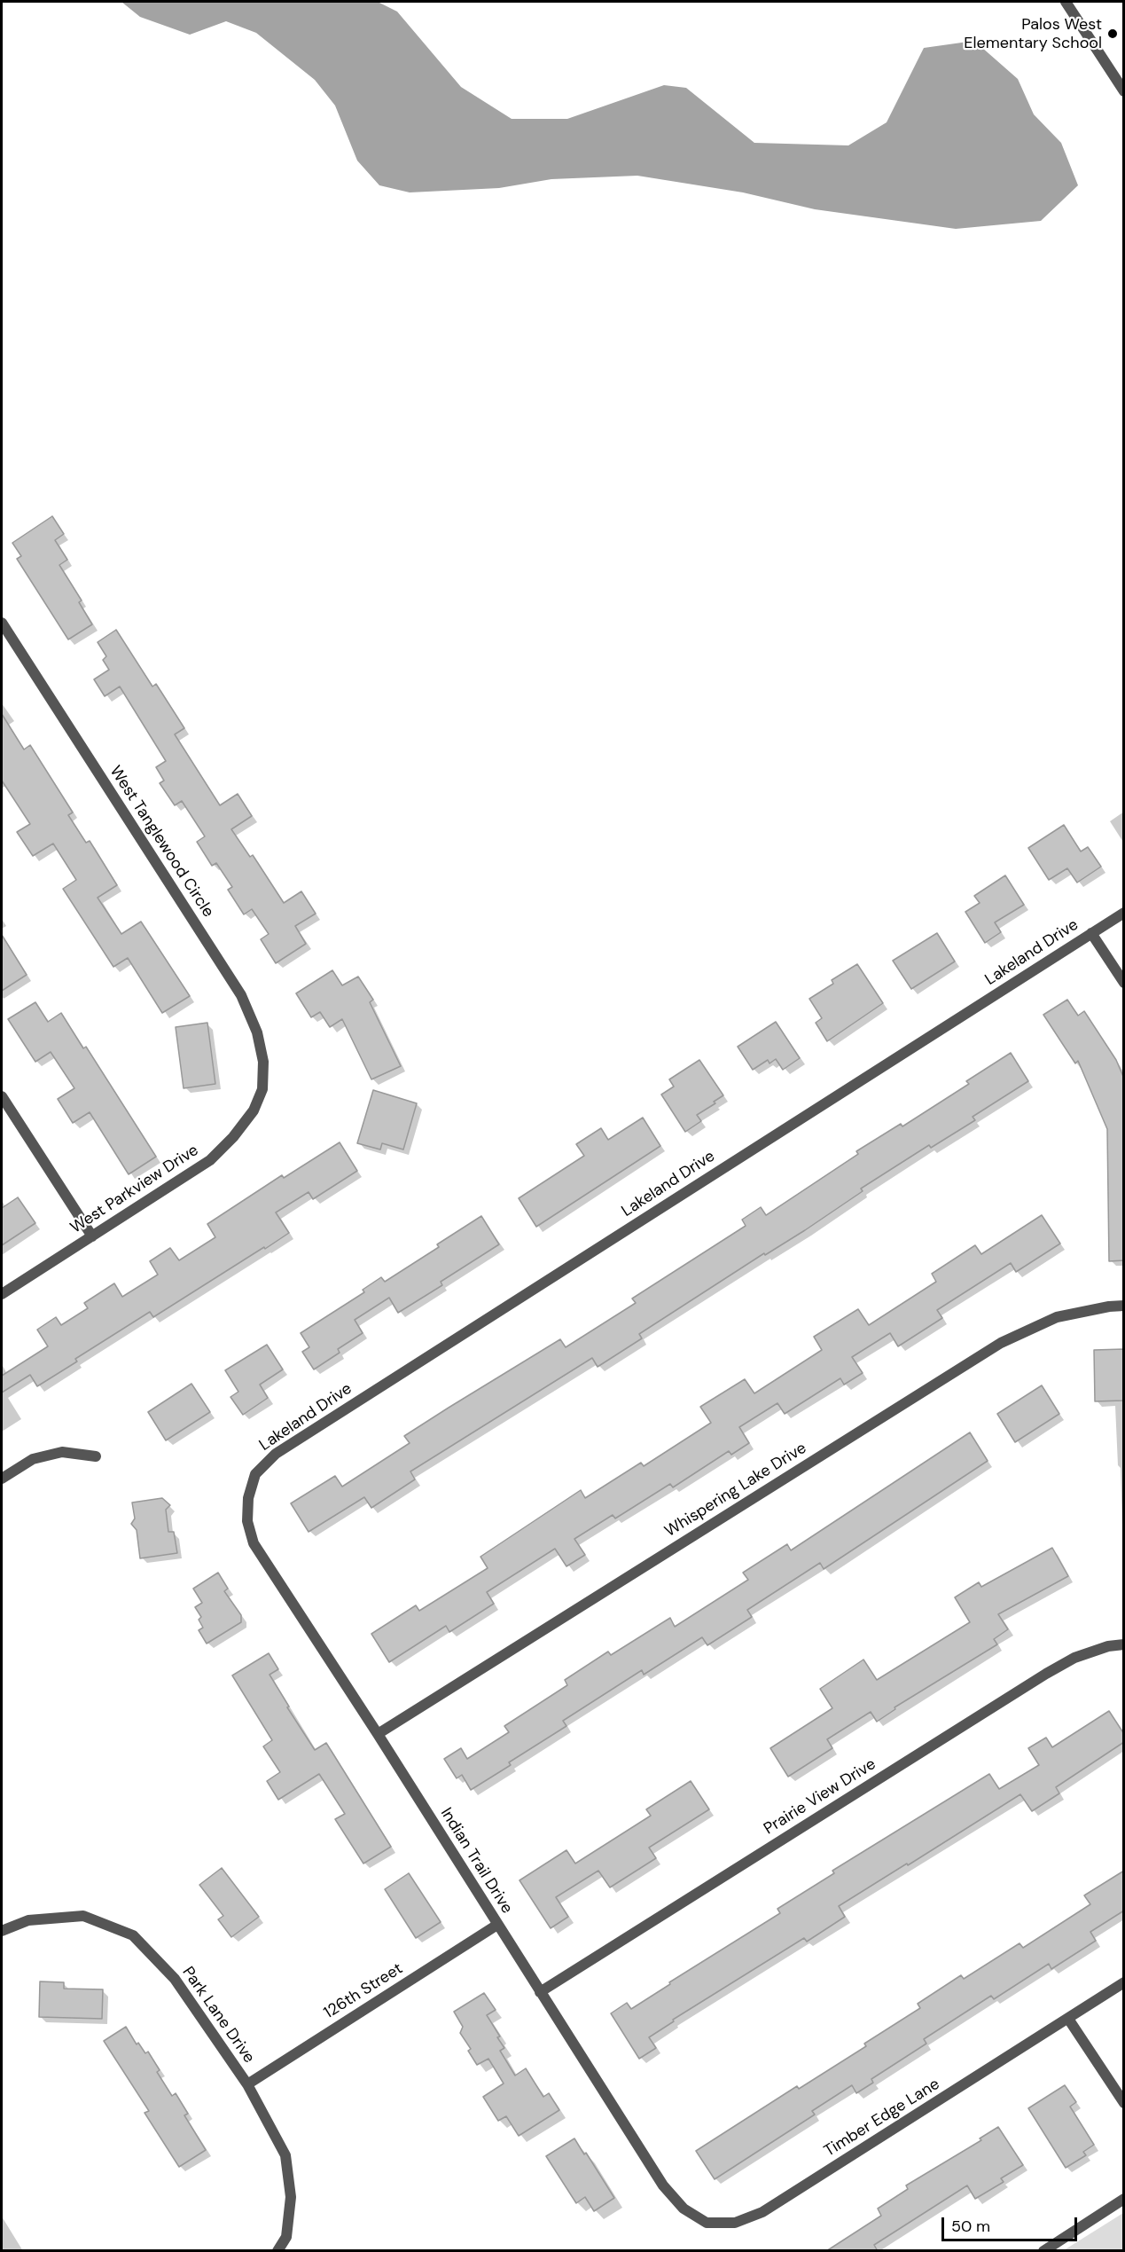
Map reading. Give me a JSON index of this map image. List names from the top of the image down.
{
  "streets": {
    "street": [
      "West Tanglewood Circle",
      "Lakeland Drive",
      "West Parkview Drive",
      "Whispering Lake Drive",
      "Prairie View Drive",
      "Indian Trail Drive",
      "126th Street",
      "Park Lane Drive",
      "Timber Edge Lane"
    ]
  },
  "crossings": [
    ["West Tanglewood Circle", "West Parkview Drive"],
    ["Lakeland Drive", "Indian Trail Drive"],
    ["Whispering Lake Drive", "Indian Trail Drive"],
    ["Prairie View Drive", "Indian Trail Drive"],
    ["Indian Trail Drive", "126th Street"],
    ["Indian Trail Drive", "Timber Edge Lane"],
    ["126th Street", "Park Lane Drive"]
  ],
  "places": ["Palos West Elementary School"],
  "scale_bar": "50 m"
}
